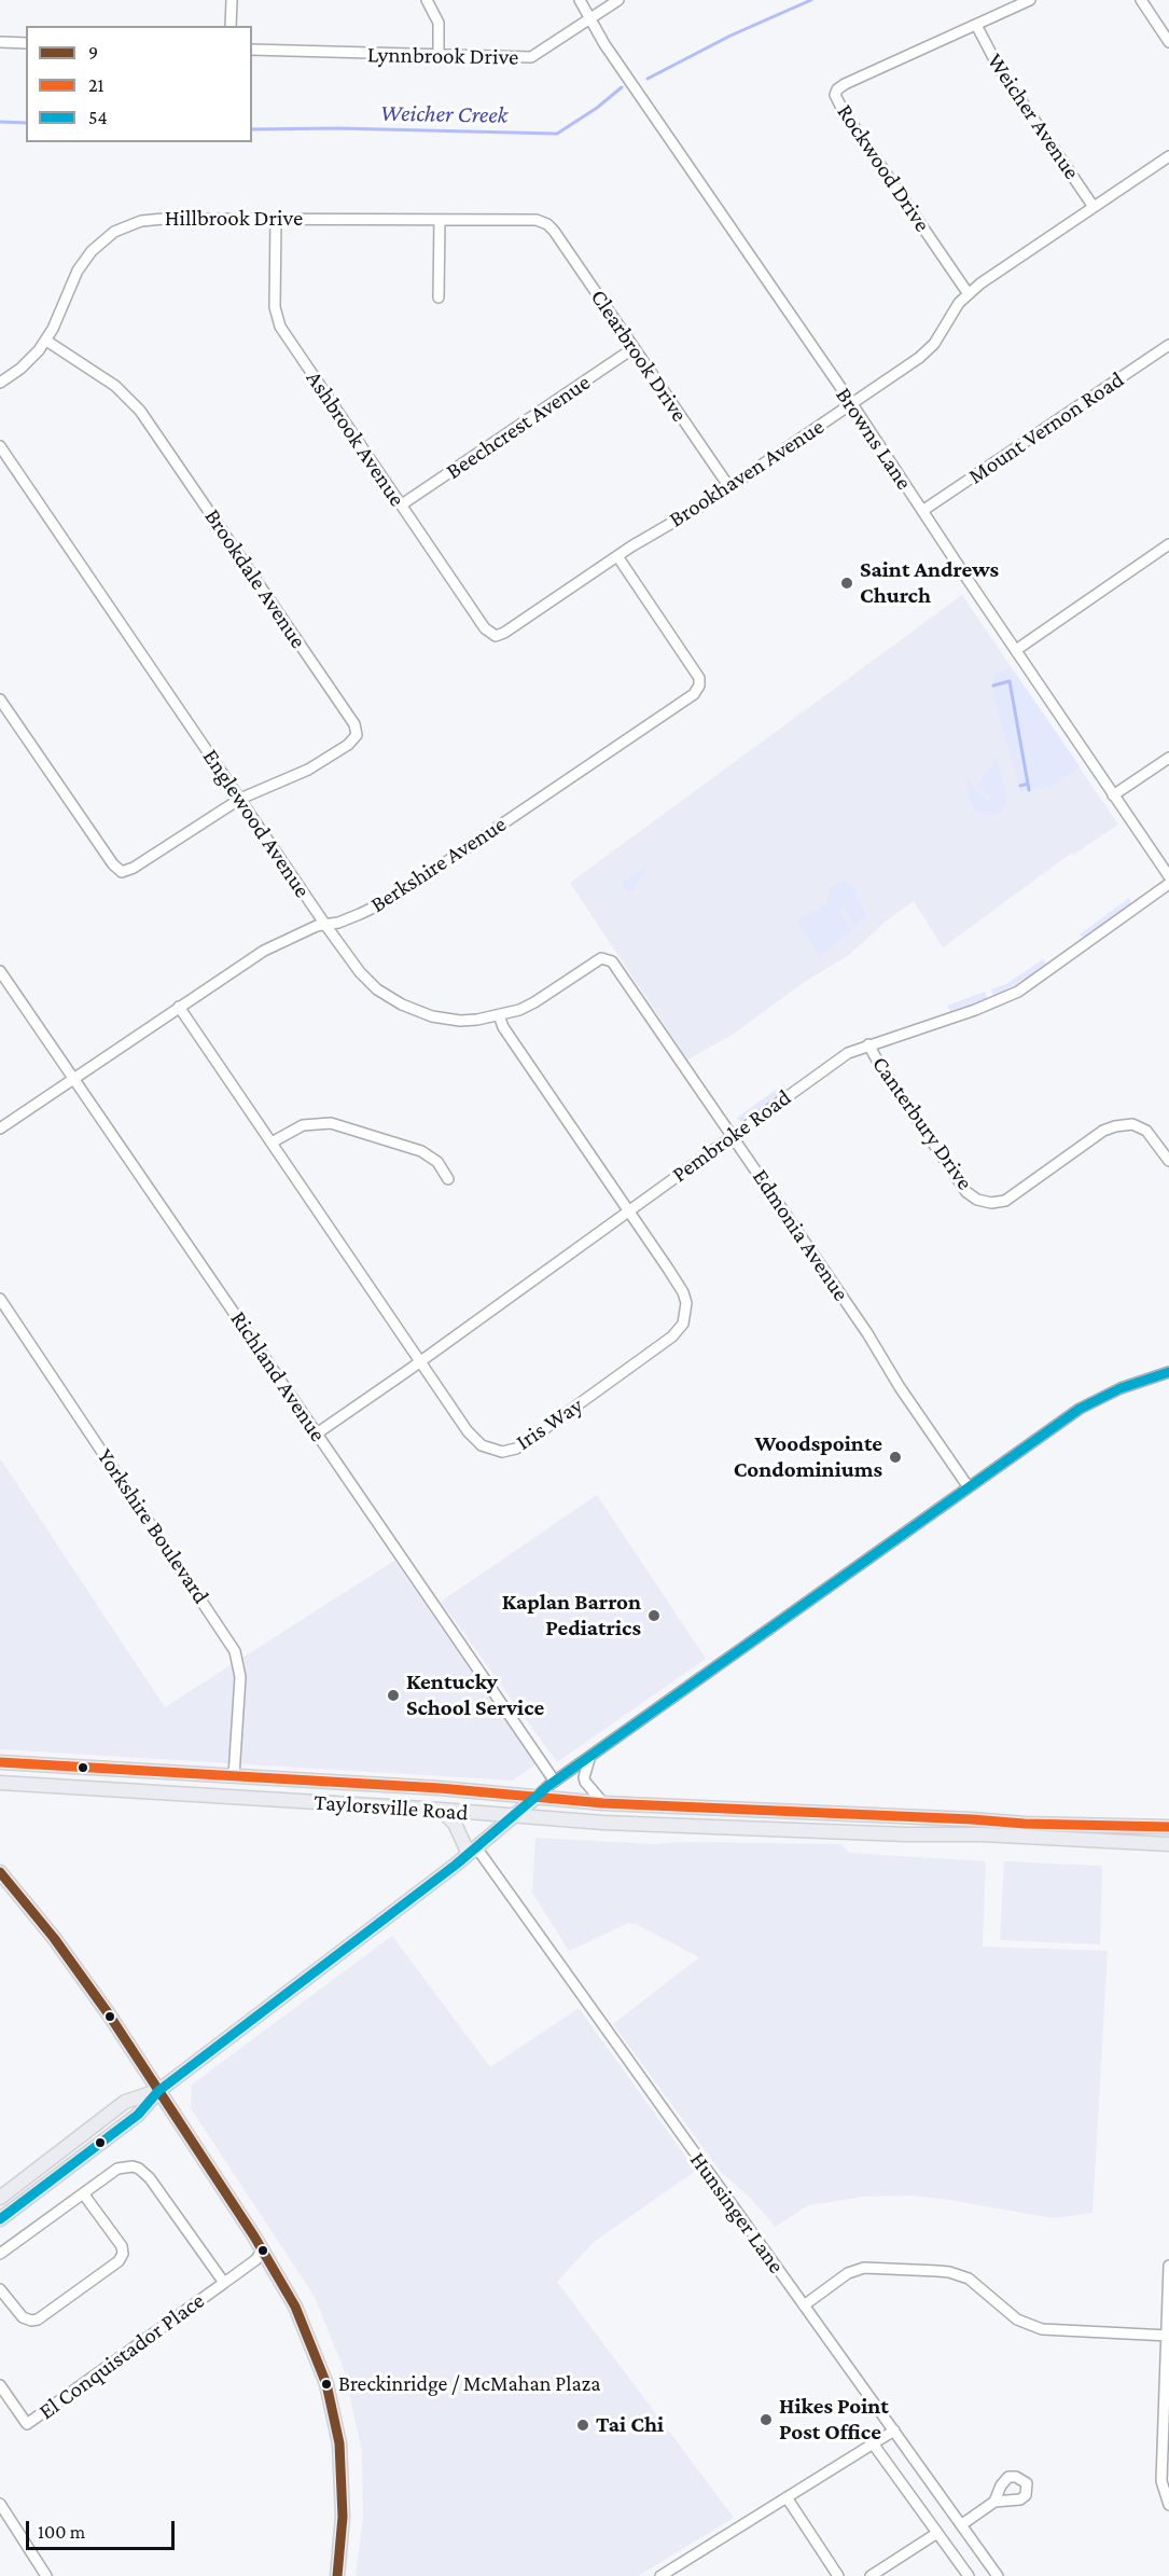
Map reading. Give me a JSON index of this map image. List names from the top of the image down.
{
  "streets": {
    "main road": ["Taylorsville Road"],
    "street": [
      "Lynnbrook Drive",
      "Weicher Avenue",
      "Rockwood Drive",
      "Hillbrook Drive",
      "Clearbrook Drive",
      "Beechcrest Avenue",
      "Mount Vernon Road",
      "Ashbrook Avenue",
      "Browns Lane",
      "Brookhaven Avenue",
      "Brookdale Avenue",
      "Englewood Avenue",
      "Berkshire Avenue",
      "Canterbury Drive",
      "Pembroke Road",
      "Edmonia Avenue",
      "Richland Avenue",
      "Iris Way",
      "Yorkshire Boulevard",
      "Hunsinger Lane",
      "El Conquistador Place"
    ]
  },
  "crossings": [
    ["Lynnbrook Drive", "Browns Lane"],
    ["Weicher Avenue", "Rockwood Drive"],
    ["Weicher Avenue", "Brookhaven Avenue"],
    ["Rockwood Drive", "Brookhaven Avenue"],
    ["Hillbrook Drive", "Clearbrook Drive"],
    ["Hillbrook Drive", "Ashbrook Avenue"],
    ["Hillbrook Drive", "Brookdale Avenue"],
    ["Clearbrook Drive", "Beechcrest Avenue"],
    ["Clearbrook Drive", "Brookhaven Avenue"],
    ["Beechcrest Avenue", "Ashbrook Avenue"],
    ["Mount Vernon Road", "Browns Lane"],
    ["Ashbrook Avenue", "Brookhaven Avenue"],
    ["Browns Lane", "Brookhaven Avenue"],
    ["Brookhaven Avenue", "Berkshire Avenue"],
    ["Brookdale Avenue", "Englewood Avenue"],
    ["Englewood Avenue", "Berkshire Avenue"],
    ["Englewood Avenue", "Edmonia Avenue"],
    ["Englewood Avenue", "Iris Way"],
    ["Berkshire Avenue", "Richland Avenue"],
    ["Berkshire Avenue", "Iris Way"],
    ["Canterbury Drive", "Pembroke Road"],
    ["Pembroke Road", "Edmonia Avenue"],
    ["Pembroke Road", "Richland Avenue"],
    ["Pembroke Road", "Iris Way"],
    ["Yorkshire Boulevard", "Taylorsville Road"]
  ],
  "water": ["Weicher Creek"],
  "places": [
    "Saint Andrews Church",
    "Woodspointe Condominiums",
    "Kaplan Barron Pediatrics",
    "Kentucky School Service",
    "Breckinridge / McMahan Plaza",
    "Hikes Point Post Office",
    "Tai Chi"
  ],
  "lines": ["transit line 54", "transit line 21", "transit line 9"],
  "legend": ["9", "21", "54"],
  "scale_bar": "100 m"
}
